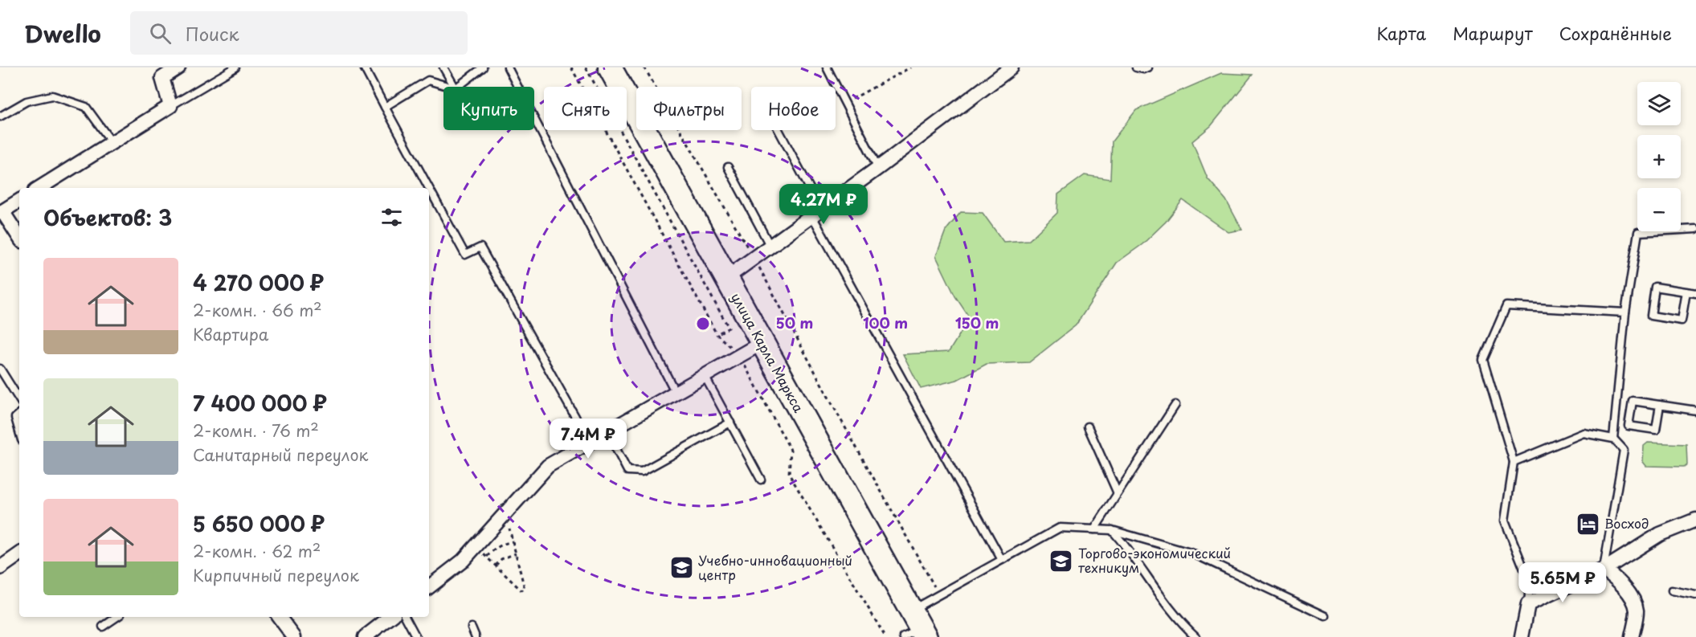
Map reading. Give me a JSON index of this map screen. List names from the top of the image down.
{
  "streets": {
    "highway": ["улица Карла Маркса"]
  },
  "places": {
    "hotel": ["Восход"],
    "school or university": ["Торгово-экономический техникум", "Учебно-инновационный центр"]
  },
  "page": {
    "header": "Dwello",
    "search": "Поиск",
    "nav": ["Карта", "Маршрут", "Сохранённые"],
    "map_buttons": ["+", "−"],
    "chip": [
      "Купить",
      "Снять",
      "Фильтры",
      "Новое"
    ],
    "price": ["4.27M ₽", "7.4M ₽", "5.65M ₽"],
    "heading": "Объектов: 3",
    "list": [
      {
        "name": "4 270 000 ₽",
        "note": "2-комн. · 66 m² · Квартира"
      },
      {
        "name": "7 400 000 ₽",
        "note": "2-комн. · 76 m² · Санитарный переулок"
      },
      {
        "name": "5 650 000 ₽",
        "note": "2-комн. · 62 m² · Кирпичный переулок"
      }
    ]
  },
  "rings": ["50 m", "100 m", "150 m"]
}
